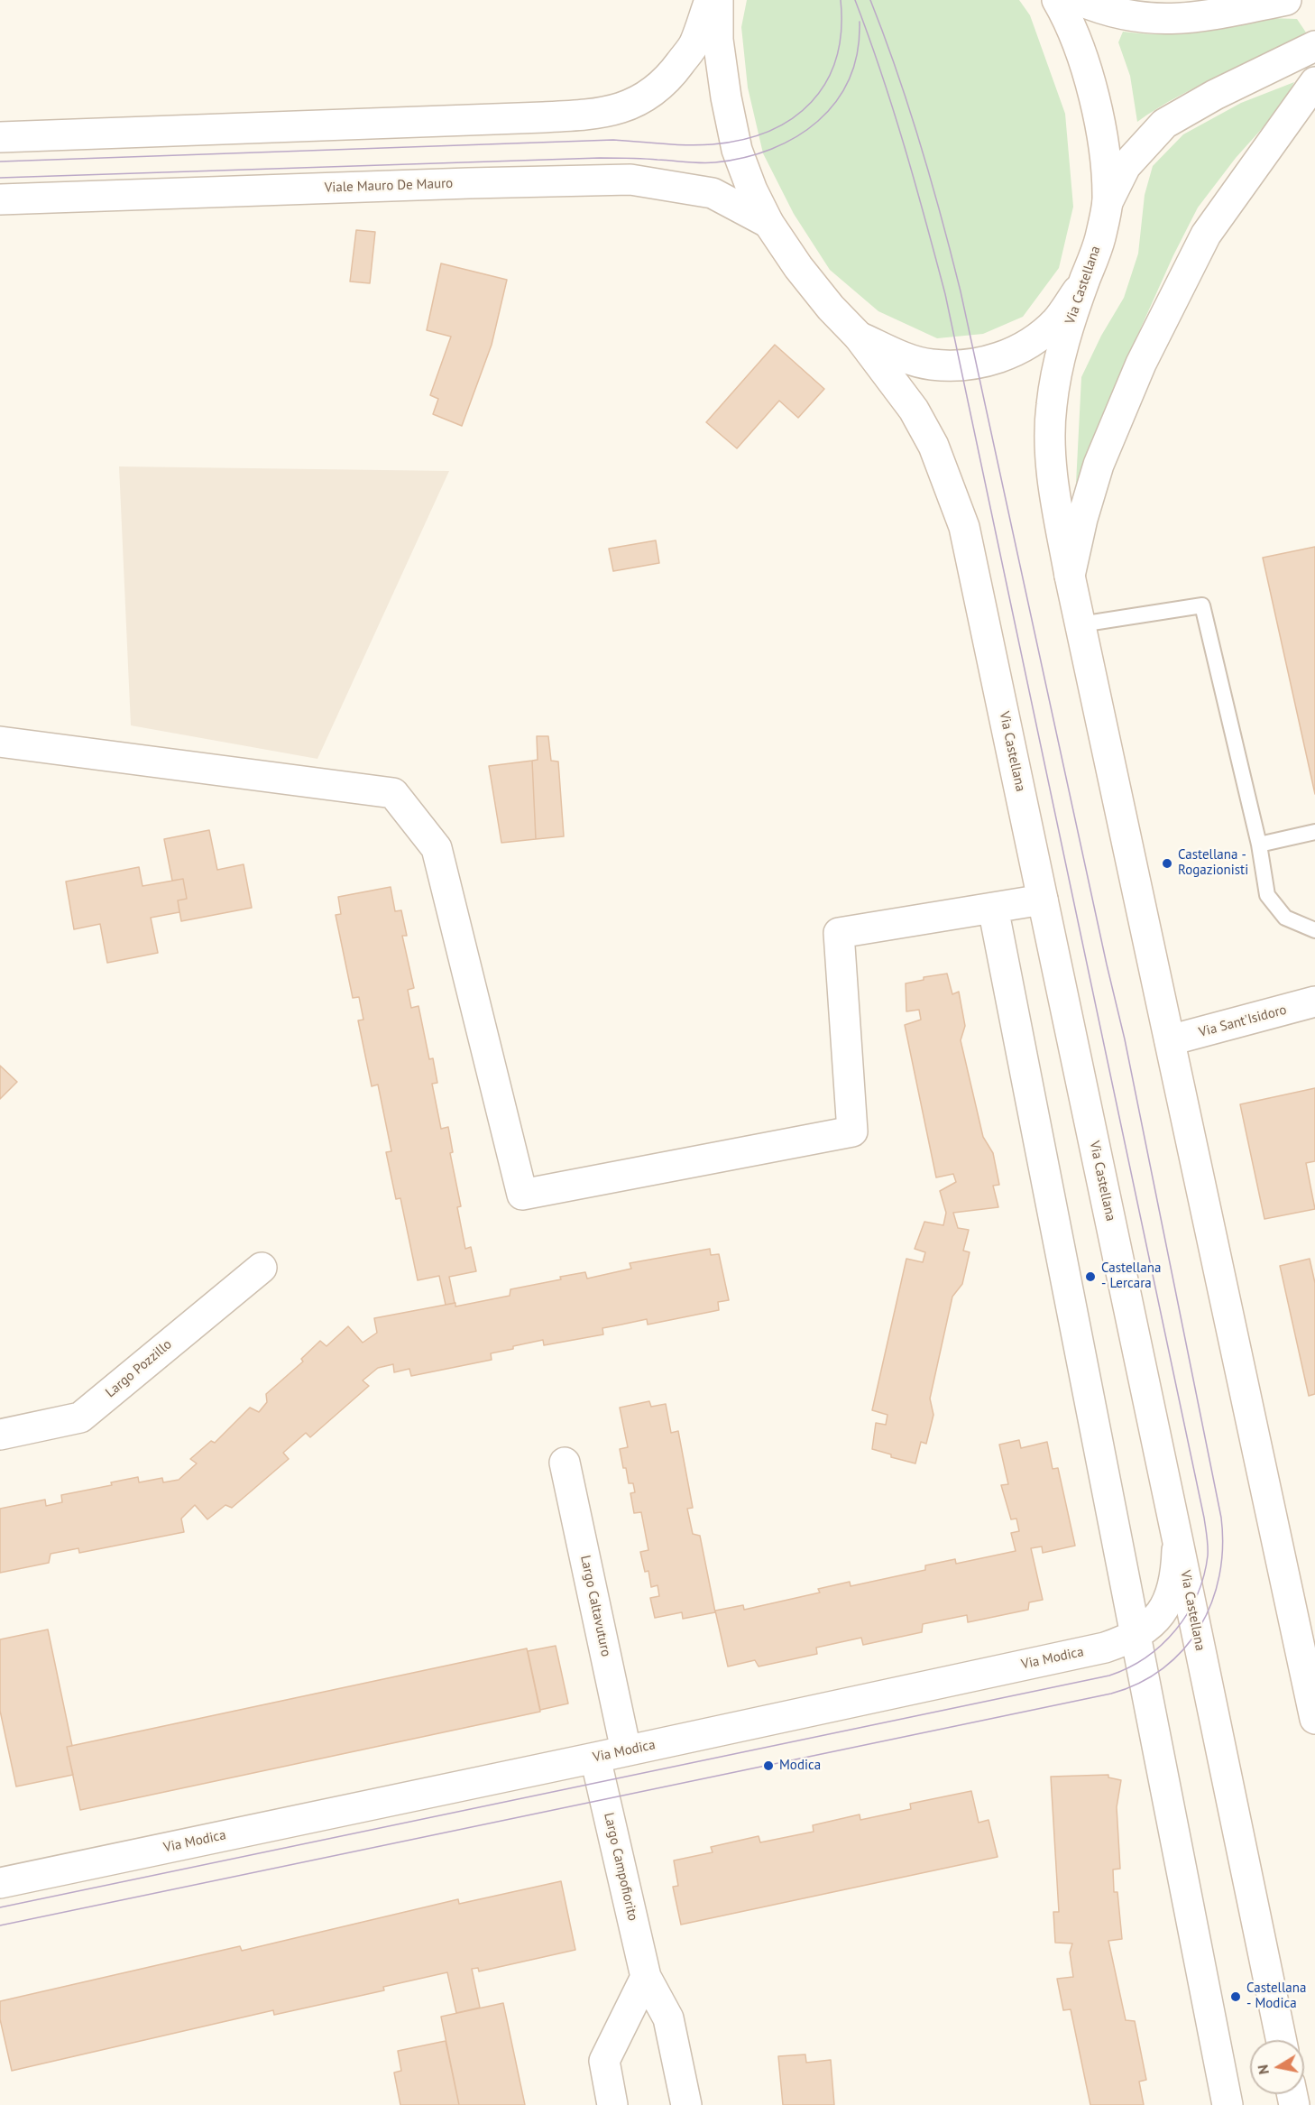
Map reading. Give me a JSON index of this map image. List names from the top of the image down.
{
  "streets": {
    "street": [
      "Viale Mauro De Mauro",
      "Via Castellana",
      "Via Sant'Isidoro",
      "Largo Pozzillo",
      "Largo Caltavuturo",
      "Via Modica",
      "Largo Campofiorito"
    ]
  },
  "crossings": [
    ["Viale Mauro De Mauro", "Via Castellana"],
    ["Via Castellana", "Via Sant'Isidoro"],
    ["Via Castellana", "Via Modica"],
    ["Largo Caltavuturo", "Via Modica"],
    ["Via Modica", "Largo Campofiorito"]
  ],
  "places": [
    "Castellana - Rogazionisti",
    "Castellana - Lercara",
    "Modica",
    "Castellana - Modica"
  ],
  "north": "left"
}
